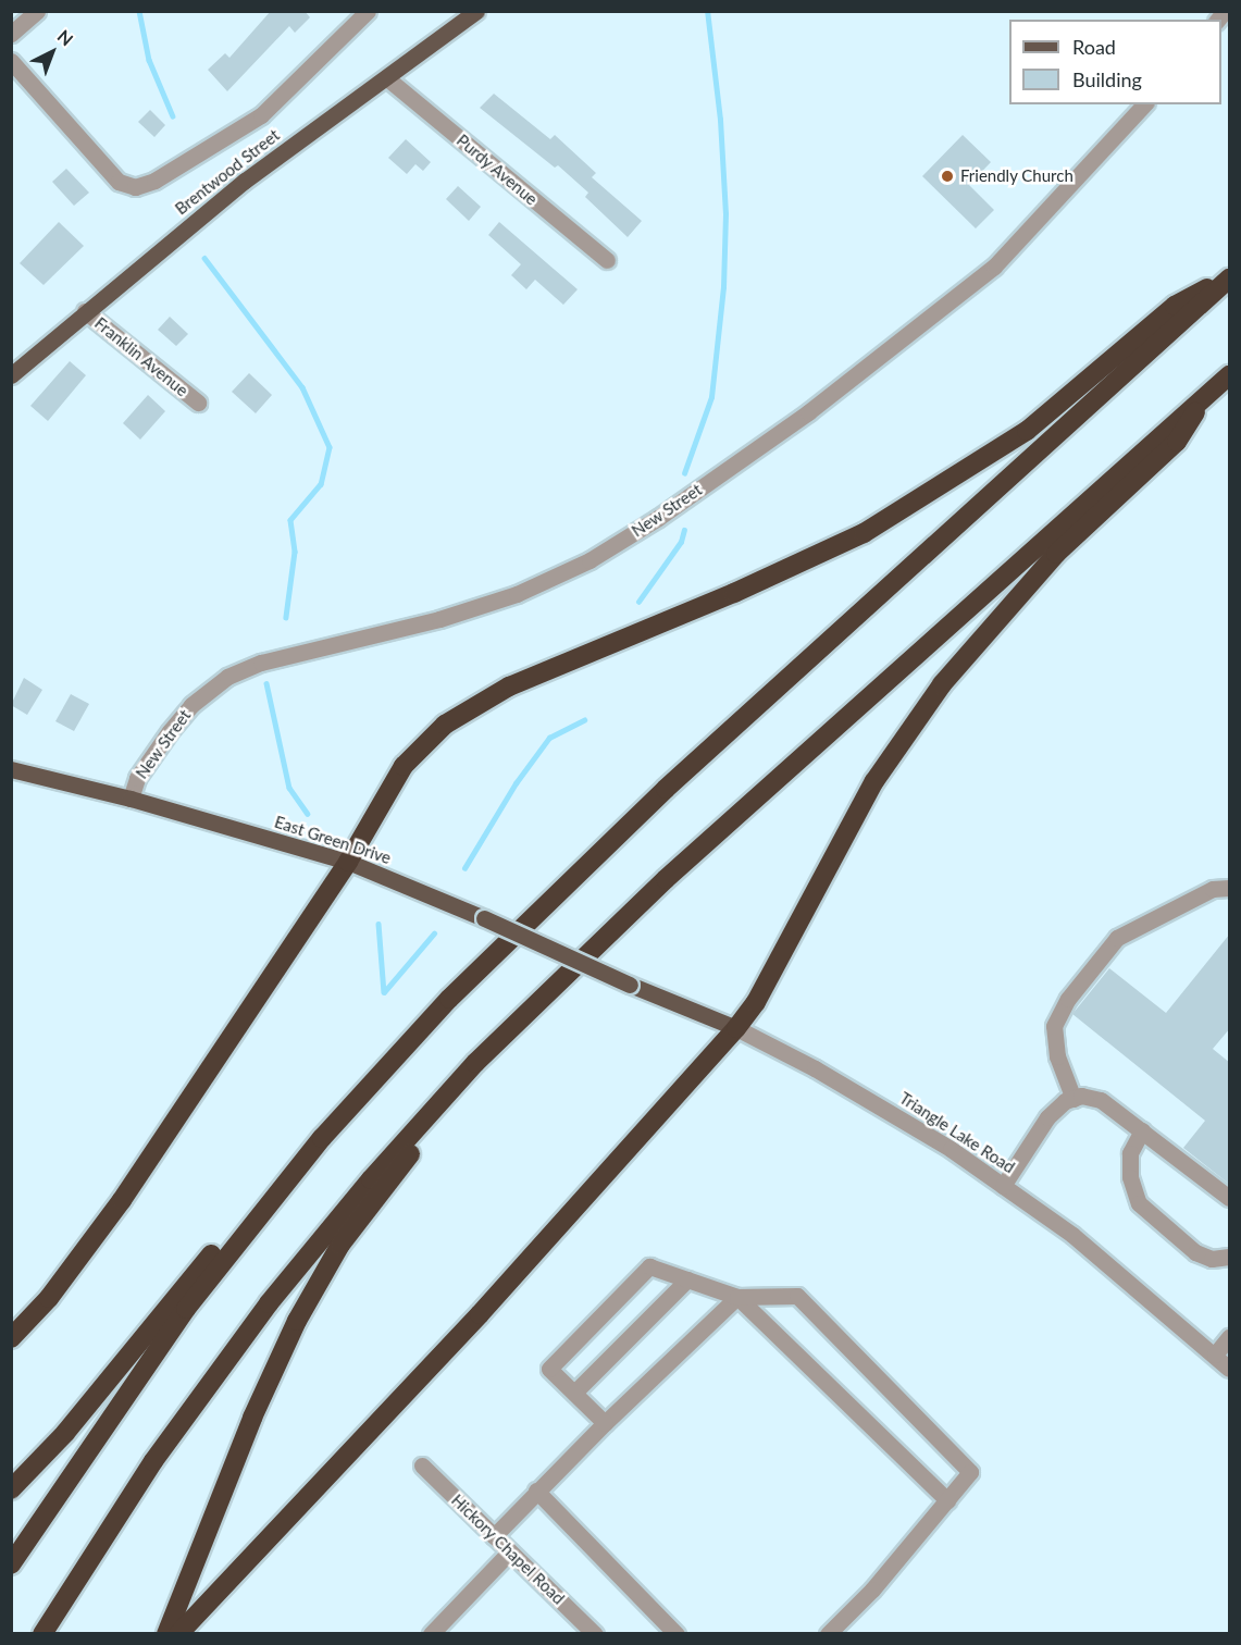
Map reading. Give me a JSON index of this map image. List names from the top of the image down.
{
  "streets": {
    "main road": ["Brentwood Street", "East Green Drive", "Triangle Lake Road"],
    "street": [
      "Purdy Avenue",
      "Franklin Avenue",
      "New Street",
      "Hickory Chapel Road"
    ]
  },
  "crossings": [
    ["Purdy Avenue", "Brentwood Street"],
    ["Brentwood Street", "Franklin Avenue"],
    ["New Street", "East Green Drive"],
    ["East Green Drive", "Triangle Lake Road"]
  ],
  "places": ["Friendly Church"],
  "legend": ["Road", "Building"],
  "north": "top right"
}
